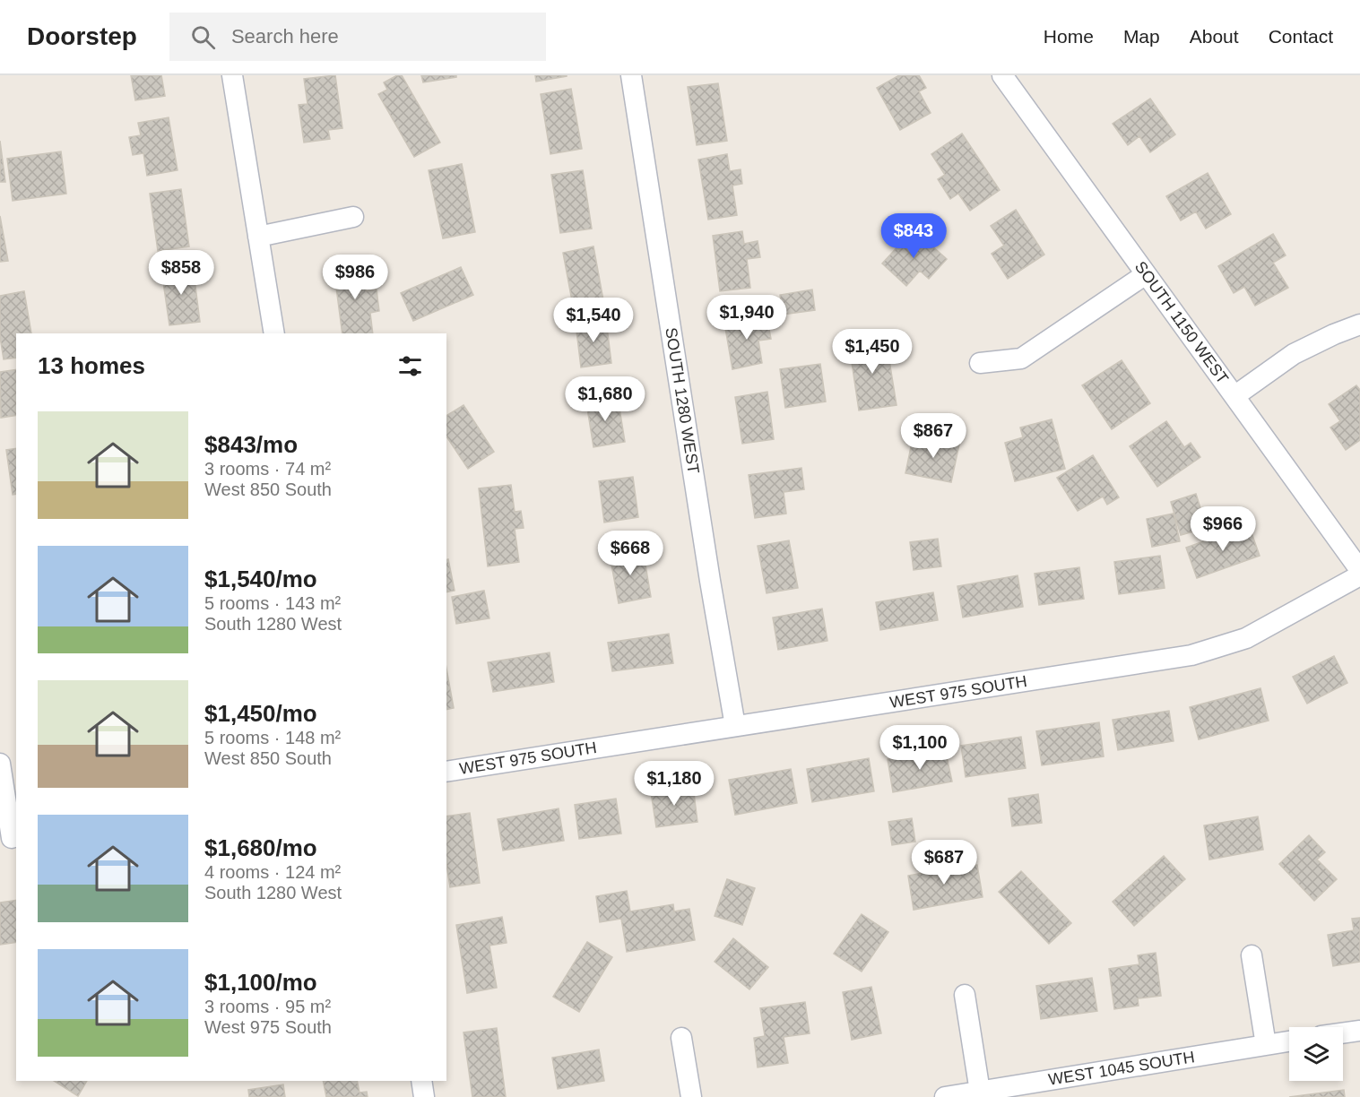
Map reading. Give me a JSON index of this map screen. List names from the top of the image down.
{
  "streets": {
    "street": [
      "SOUTH 1150 WEST",
      "SOUTH 1280 WEST",
      "WEST 975 SOUTH",
      "WEST 1045 SOUTH"
    ]
  },
  "crossings": [
    ["SOUTH 1280 WEST", "WEST 975 SOUTH"]
  ],
  "page": {
    "header": "Doorstep",
    "search": "Search here",
    "nav": [
      "Home",
      "Map",
      "About",
      "Contact"
    ],
    "price": [
      "$843",
      "$858",
      "$986",
      "$1,940",
      "$1,540",
      "$1,450",
      "$1,680",
      "$867",
      "$966",
      "$668",
      "$1,100",
      "$1,180",
      "$687"
    ],
    "heading": "13 homes",
    "list": [
      {
        "name": "$843/mo",
        "note": "3 rooms · 74 m² · West 850 South"
      },
      {
        "name": "$1,540/mo",
        "note": "5 rooms · 143 m² · South 1280 West"
      },
      {
        "name": "$1,450/mo",
        "note": "5 rooms · 148 m² · West 850 South"
      },
      {
        "name": "$1,680/mo",
        "note": "4 rooms · 124 m² · South 1280 West"
      },
      {
        "name": "$1,100/mo",
        "note": "3 rooms · 95 m² · West 975 South"
      }
    ]
  }
}
